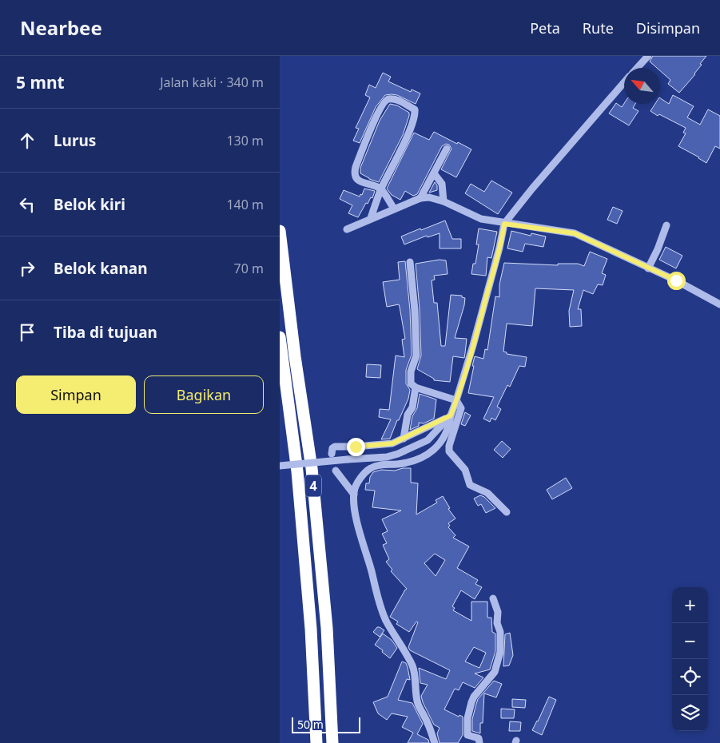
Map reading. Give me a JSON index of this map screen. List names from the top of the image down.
{
  "streets": {
    "highway": ["4"]
  },
  "scale_bar": "50 m",
  "north": "top left",
  "page": {
    "header": "Nearbee",
    "nav": ["Peta", "Rute", "Disimpan"],
    "heading": ["5 mnt", "Jalan kaki · 340 m"],
    "list": [
      ["Lurus", "130 m"],
      ["Belok kiri", "140 m"],
      ["Belok kanan", "70 m"],
      "Tiba di tujuan"
    ],
    "buttons": ["Simpan", "Bagikan"],
    "map_buttons": ["+", "−"],
    "scale": "50 m"
  }
}
